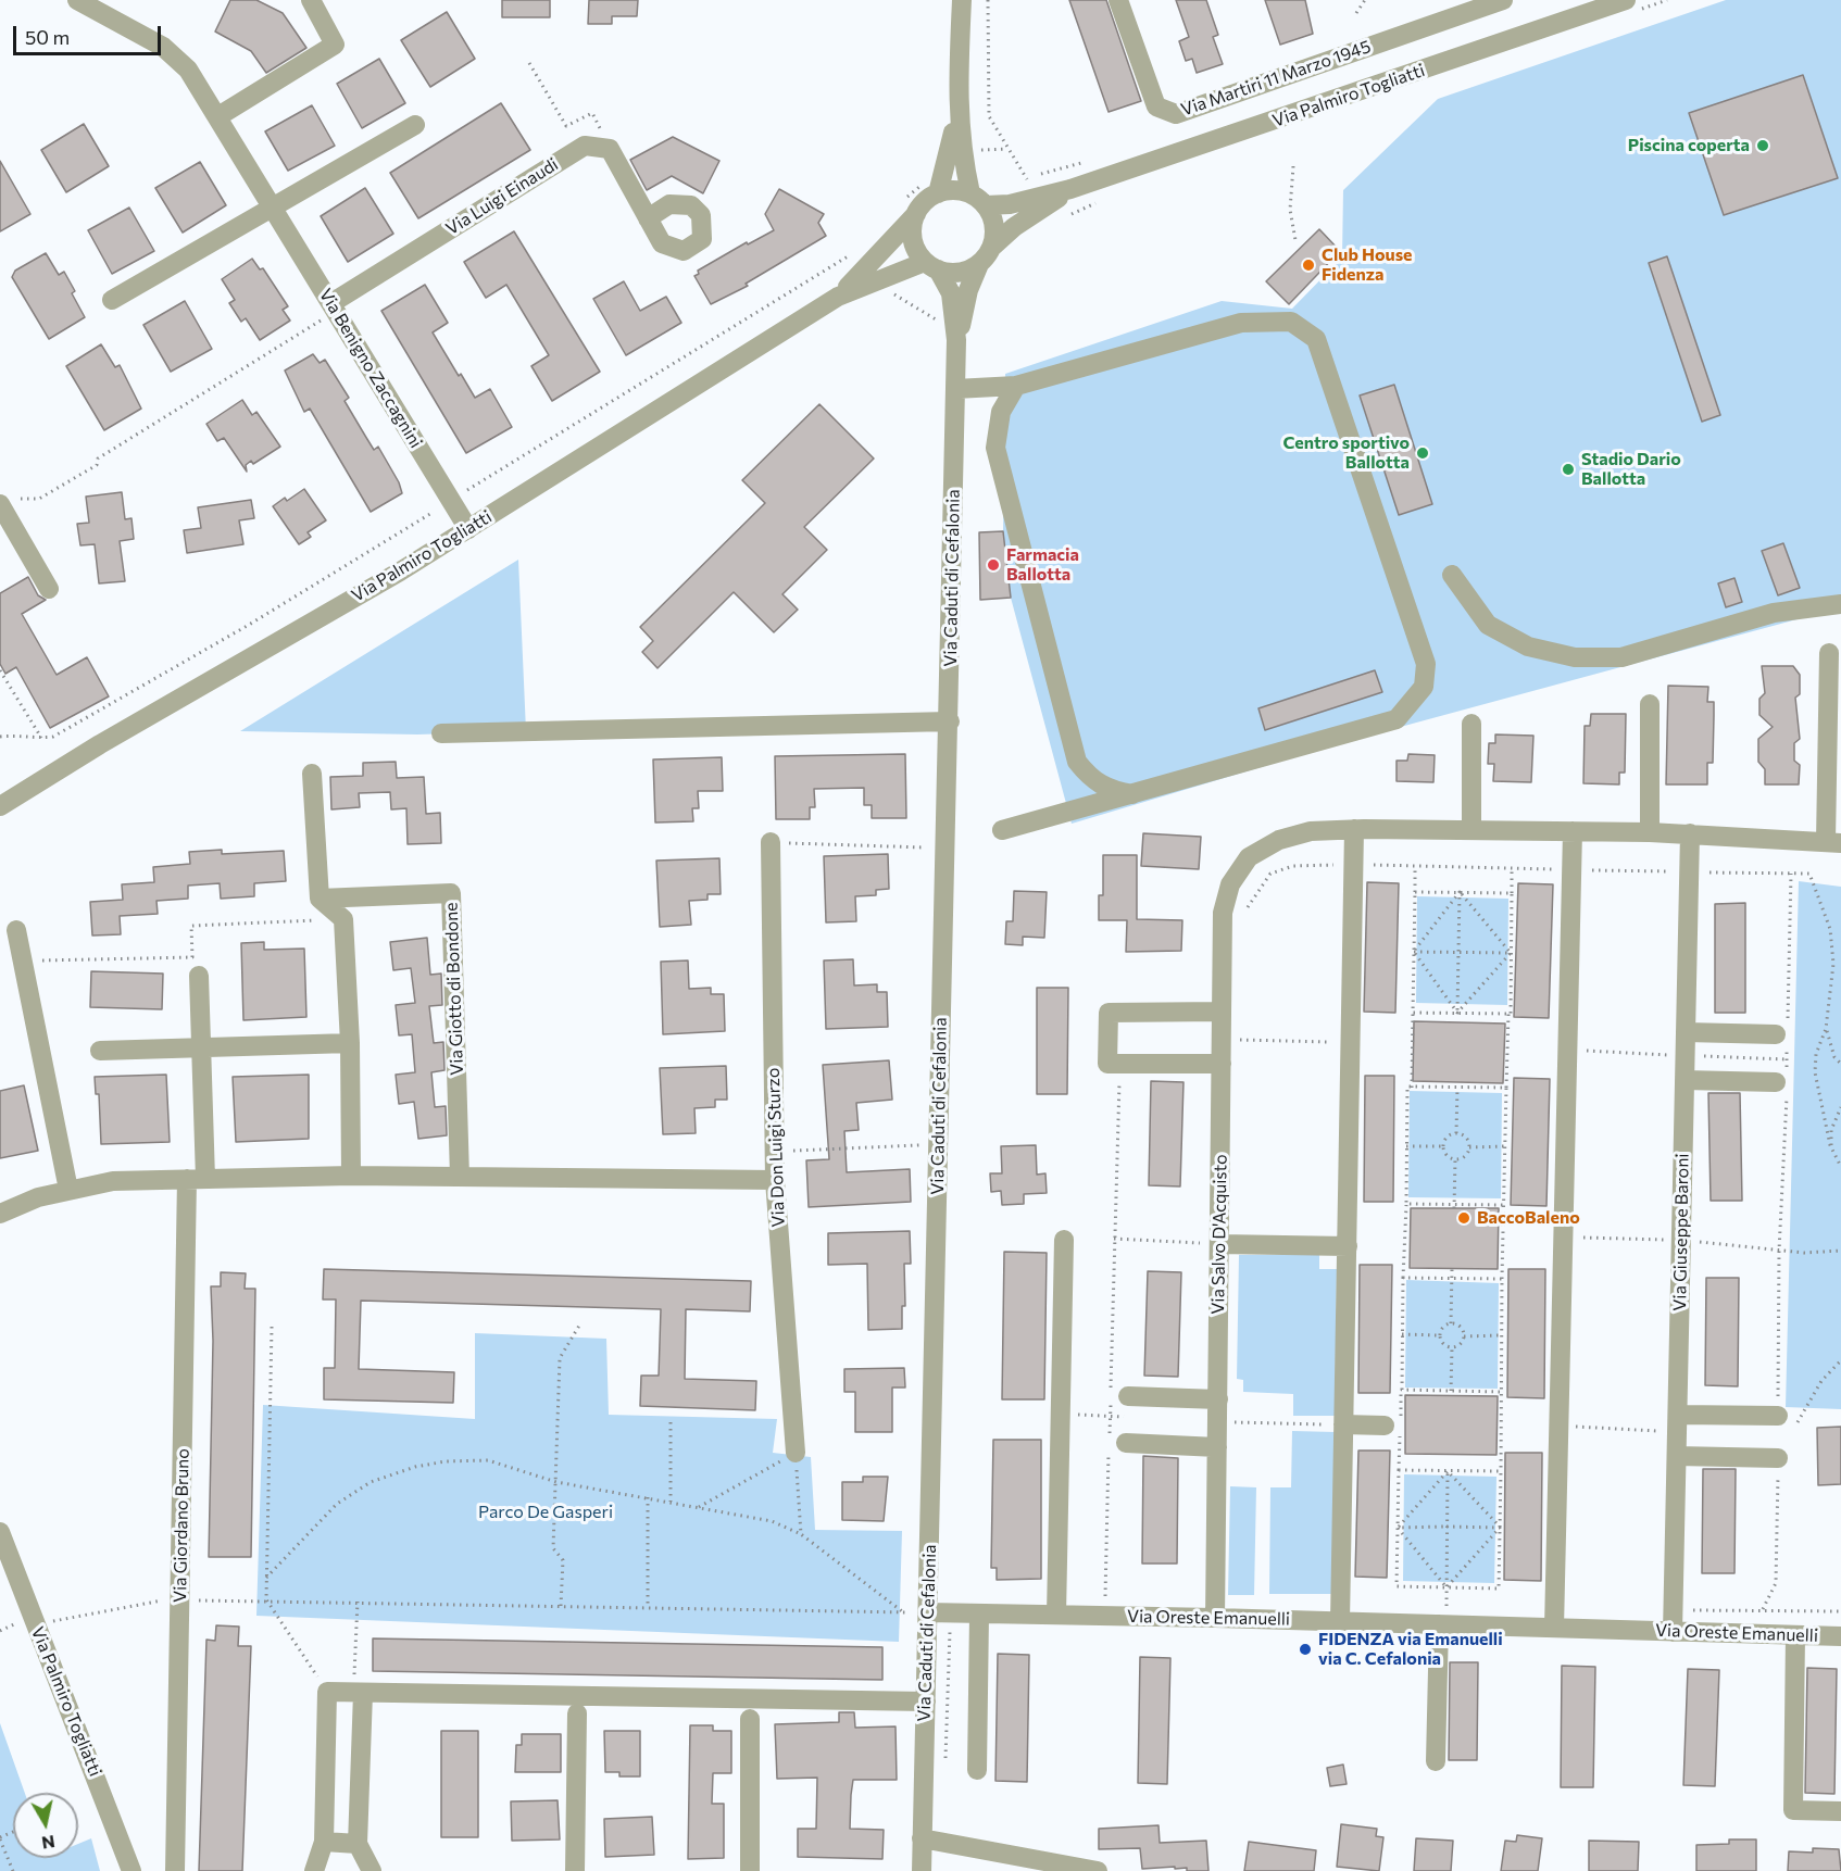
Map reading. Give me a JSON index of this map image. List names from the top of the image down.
{
  "streets": {
    "street": [
      "Via Martiri 11 Marzo 1945",
      "Via Palmiro Togliatti",
      "Via Luigi Einaudi",
      "Via Benigno Zaccagnini",
      "Via Caduti di Cefalonia",
      "Via Giotto di Bondone",
      "Via Don Luigi Sturzo",
      "Via Giuseppe Baroni",
      "Via Salvo D'Acquisto",
      "Via Giordano Bruno",
      "Via Oreste Emanuelli"
    ]
  },
  "crossings": [
    ["Via Palmiro Togliatti", "Via Benigno Zaccagnini"],
    ["Via Palmiro Togliatti", "Via Caduti di Cefalonia"],
    ["Via Luigi Einaudi", "Via Benigno Zaccagnini"],
    ["Via Caduti di Cefalonia", "Via Oreste Emanuelli"],
    ["Via Giuseppe Baroni", "Via Oreste Emanuelli"],
    ["Via Salvo D'Acquisto", "Via Oreste Emanuelli"]
  ],
  "parks": ["Parco De Gasperi"],
  "places": [
    "Piscina coperta",
    "Club House Fidenza",
    "Centro sportivo Ballotta",
    "Stadio Dario Ballotta",
    "Farmacia Ballotta",
    "BaccoBaleno",
    "FIDENZA via Emanuelli via C. Cefalonia"
  ],
  "scale_bar": "50 m",
  "north": "bottom"
}
